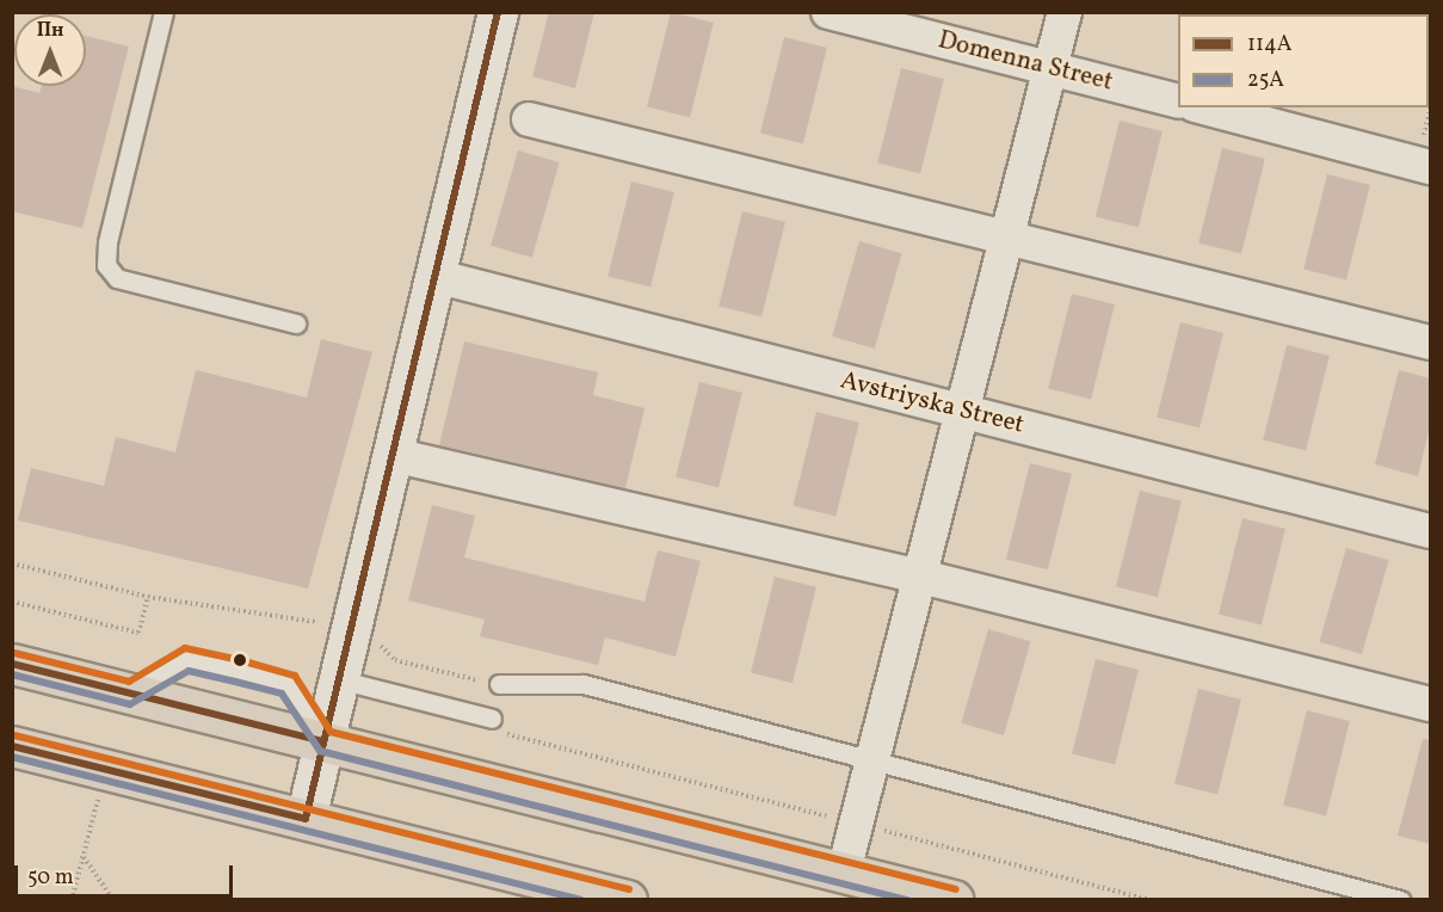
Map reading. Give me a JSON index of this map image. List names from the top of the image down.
{
  "streets": {
    "street": ["Domenna Street", "Avstriyska Street"]
  },
  "lines": ["transit line 114А", "transit line 25А"],
  "legend": ["114А", "25А"],
  "scale_bar": "50 m",
  "north": "top"
}
